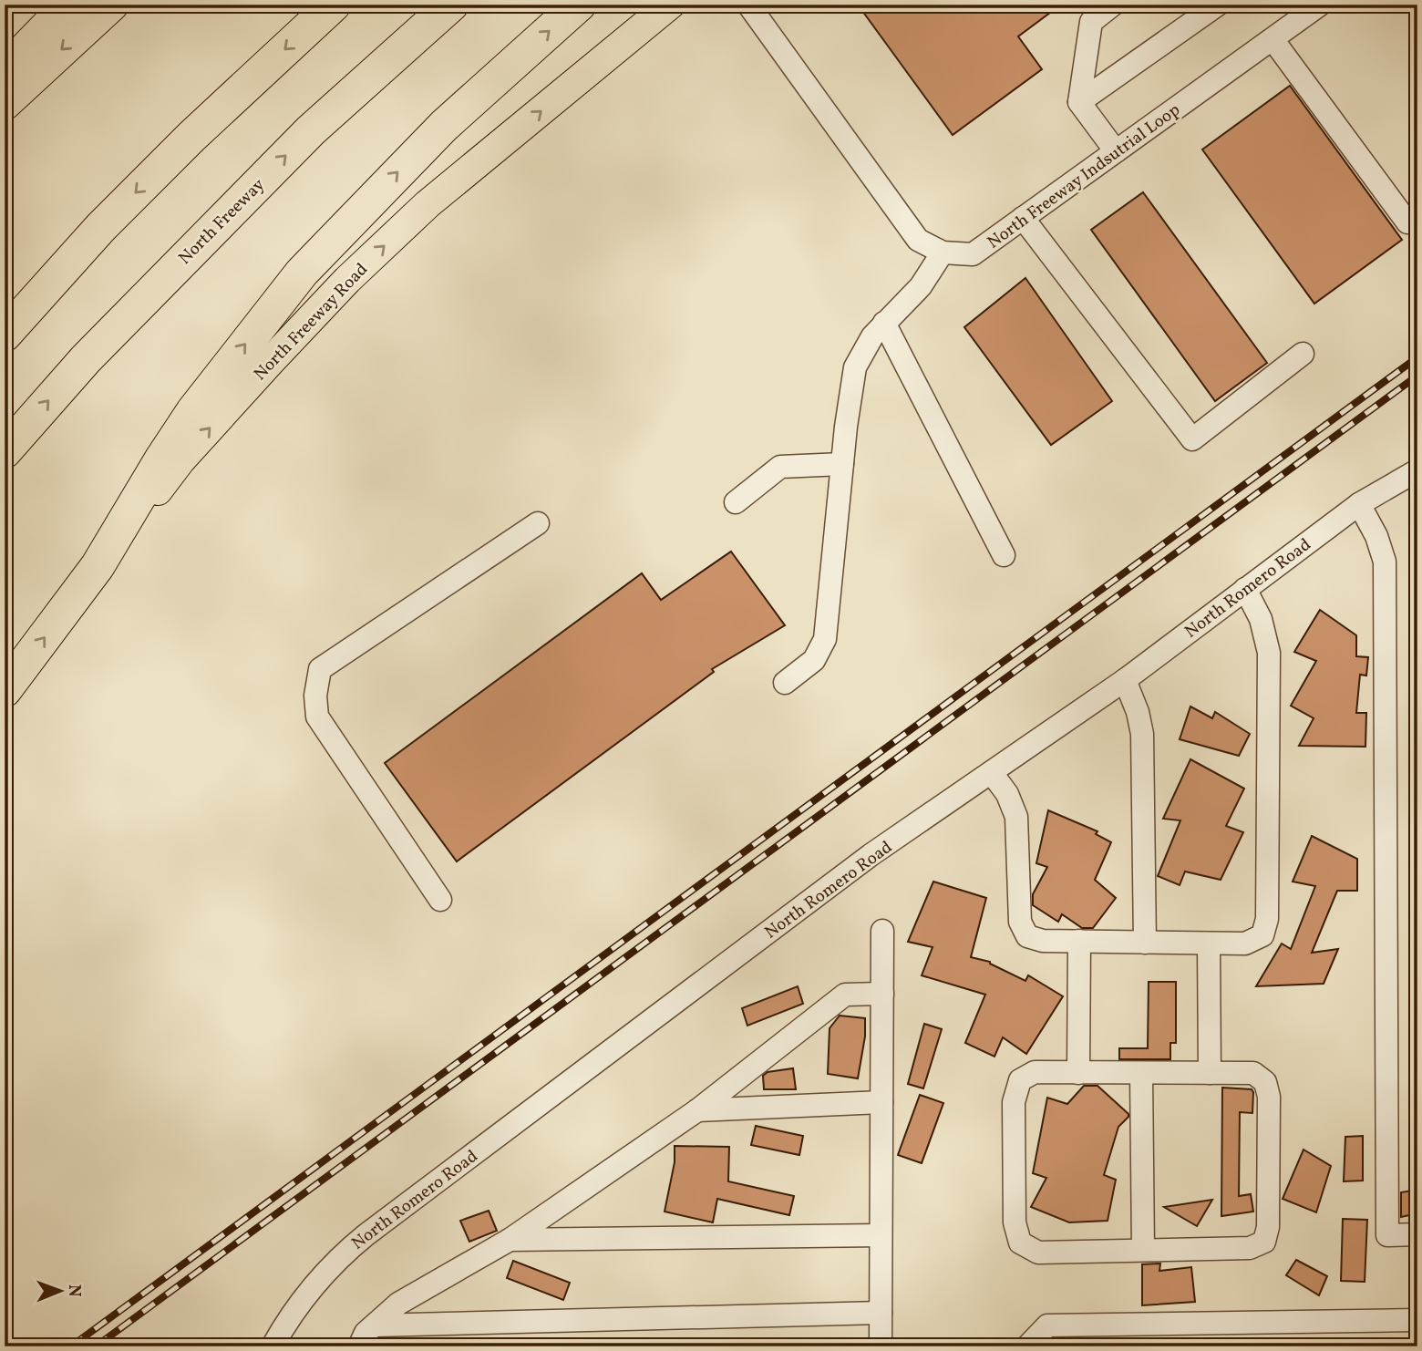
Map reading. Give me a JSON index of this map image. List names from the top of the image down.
{
  "streets": {
    "highway": ["North Freeway", "North Freeway Road"],
    "street": ["North Freeway Indsutrial Loop", "North Romero Road"]
  },
  "one_way": ["North Freeway Road"],
  "north": "right"
}
